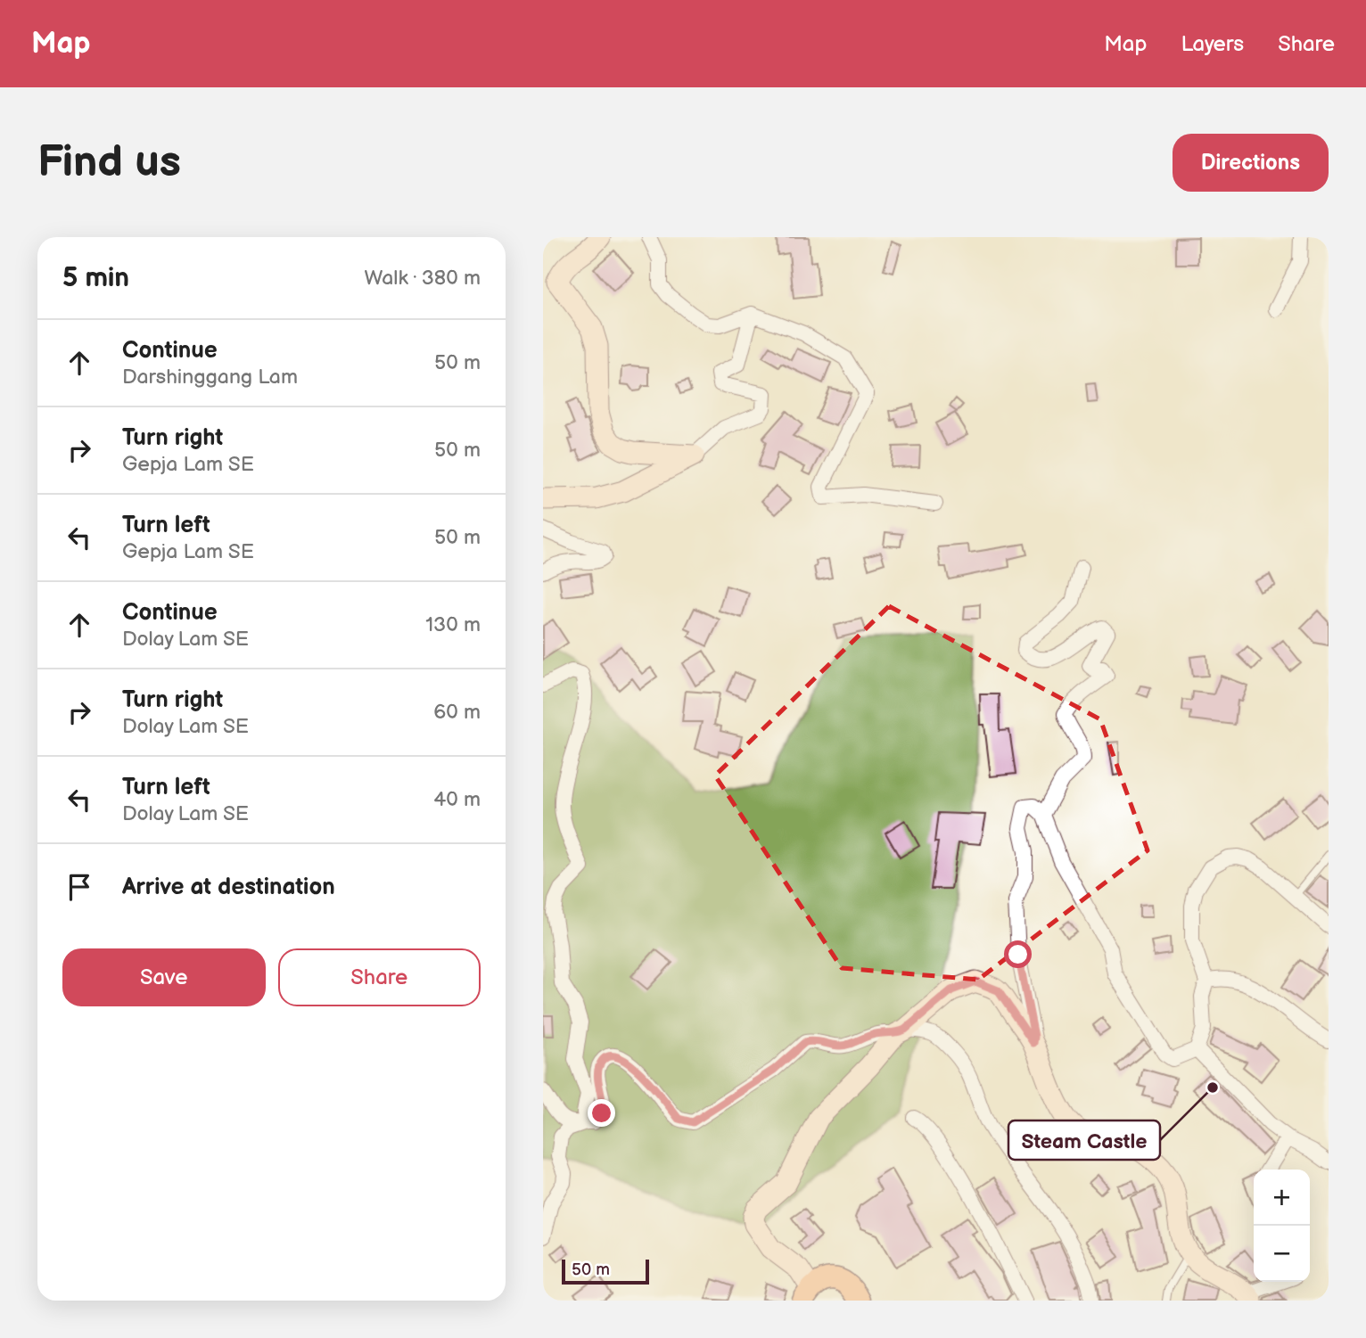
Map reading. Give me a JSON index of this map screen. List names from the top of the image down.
{
  "places": ["Steam Castle"],
  "scale_bar": "50 m",
  "page": {
    "header": "Map",
    "nav": ["Map", "Layers", "Share"],
    "buttons": [
      "Directions",
      ["Save", "Share"]
    ],
    "title": "Find us",
    "heading": ["5 min", "Walk · 380 m"],
    "list": [
      ["Continue", "Darshinggang Lam", "50 m"],
      ["Turn right", "Gepja Lam SE", "50 m"],
      ["Turn left", "Gepja Lam SE", "50 m"],
      ["Continue", "Dolay Lam SE", "130 m"],
      ["Turn right", "Dolay Lam SE", "60 m"],
      ["Turn left", "Dolay Lam SE", "40 m"],
      "Arrive at destination"
    ],
    "map_buttons": ["+", "−"],
    "scale": "50 m"
  }
}
